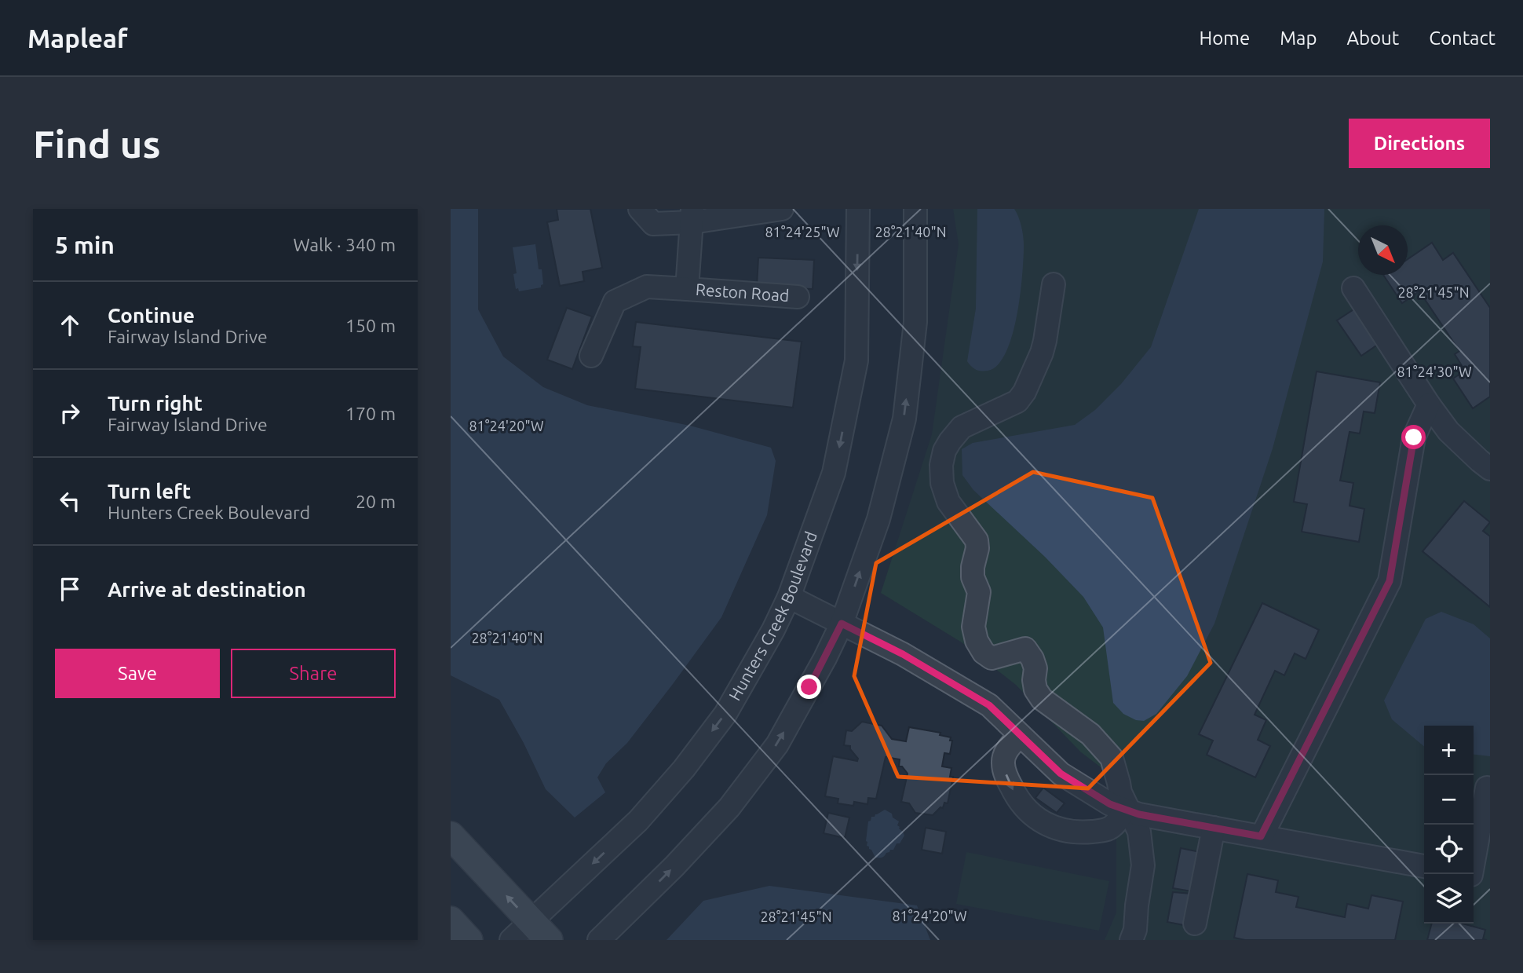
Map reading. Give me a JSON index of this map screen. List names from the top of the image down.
{
  "streets": {
    "street": ["Reston Road", "Hunters Creek Boulevard"]
  },
  "north": "bottom right",
  "page": {
    "header": "Mapleaf",
    "nav": [
      "Home",
      "Map",
      "About",
      "Contact"
    ],
    "buttons": [
      "Directions",
      ["Save", "Share"]
    ],
    "title": "Find us",
    "heading": ["5 min", "Walk · 340 m"],
    "list": [
      ["Continue", "Fairway Island Drive", "150 m"],
      ["Turn right", "Fairway Island Drive", "170 m"],
      ["Turn left", "Hunters Creek Boulevard", "20 m"],
      "Arrive at destination"
    ],
    "map_buttons": ["+", "−"]
  },
  "coordinates": [
    "28°21'40\"N",
    "81°24'25\"W",
    "28°21'45\"N",
    "81°24'30\"W",
    "81°24'20\"W"
  ]
}
